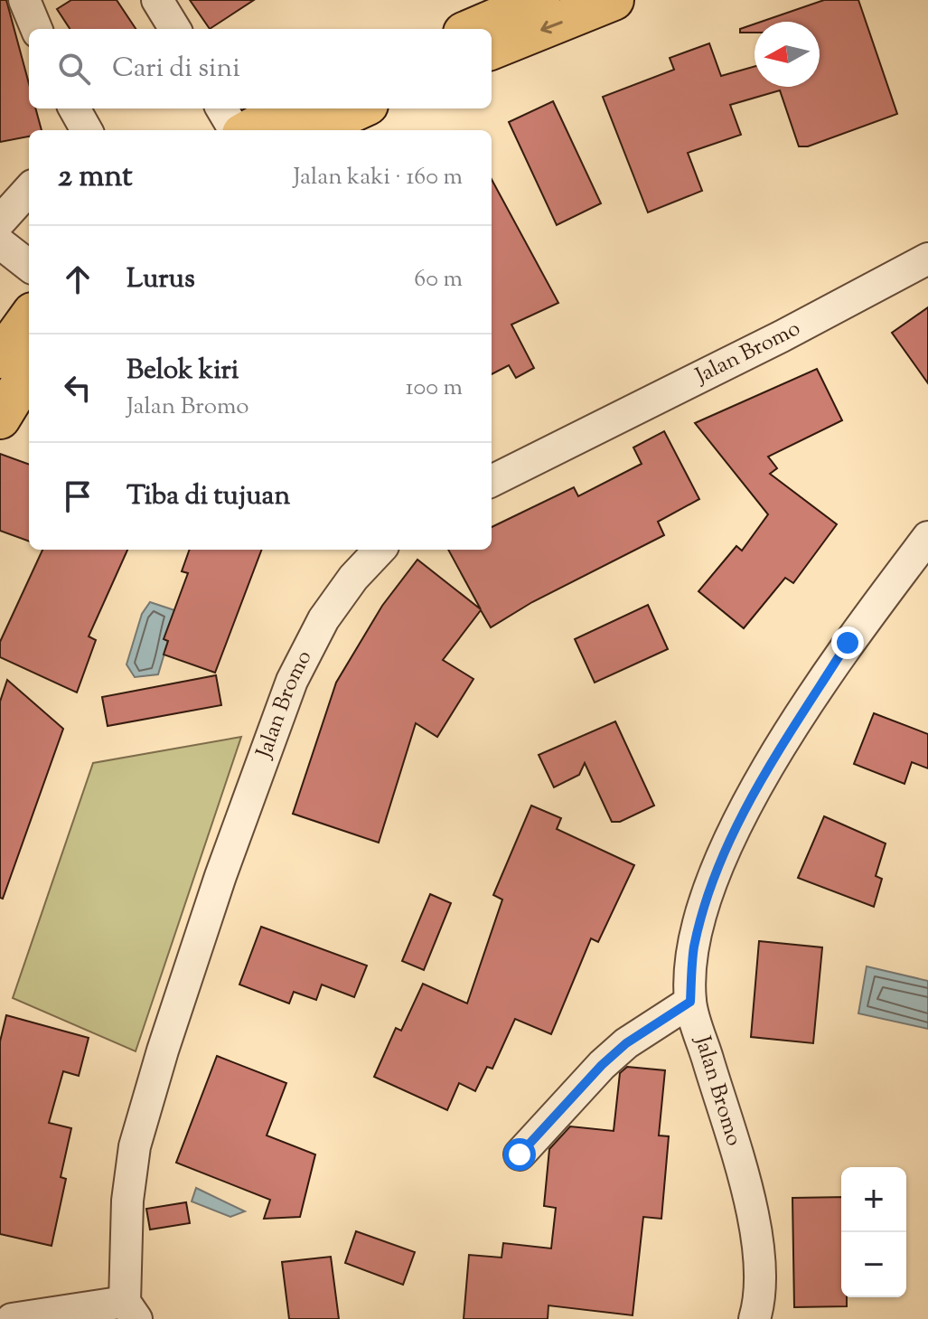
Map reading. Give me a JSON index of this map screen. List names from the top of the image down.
{
  "streets": {
    "street": ["Jalan Bromo"]
  },
  "north": "left",
  "page": {
    "search": "Cari di sini",
    "heading": ["2 mnt", "Jalan kaki · 160 m"],
    "list": [
      ["Lurus", "60 m"],
      ["Belok kiri", "Jalan Bromo", "100 m"],
      "Tiba di tujuan"
    ],
    "map_buttons": ["+", "−"]
  }
}
